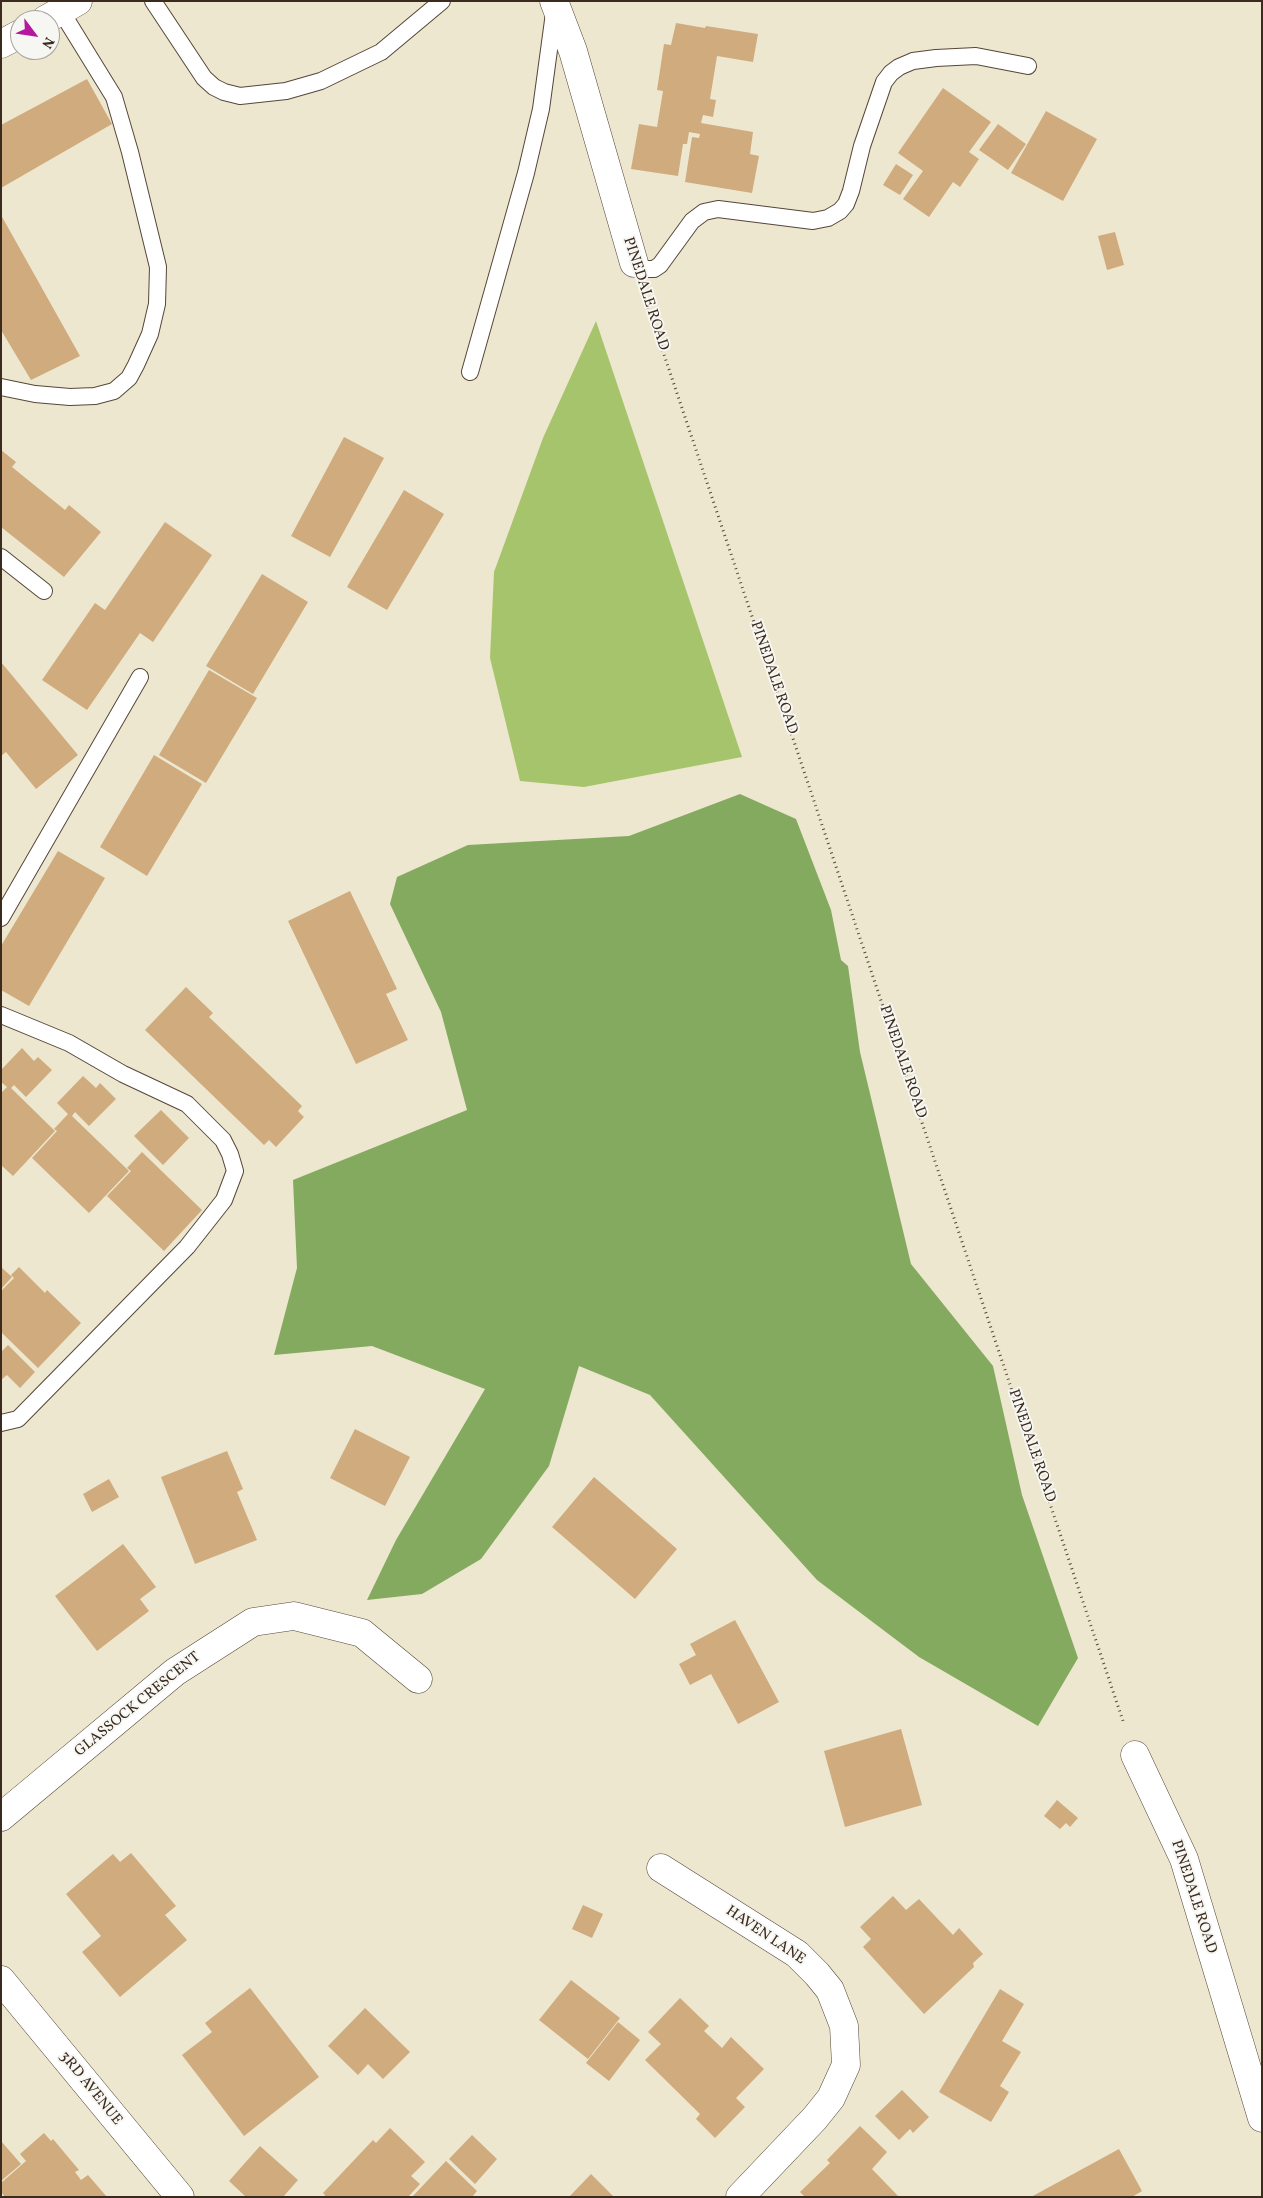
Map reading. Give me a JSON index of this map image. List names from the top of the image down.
{
  "streets": {
    "street": [
      "PINEDALE ROAD",
      "GLASSOCK CRESCENT",
      "HAVEN LANE",
      "3RD AVENUE"
    ]
  },
  "north": "bottom right"
}
